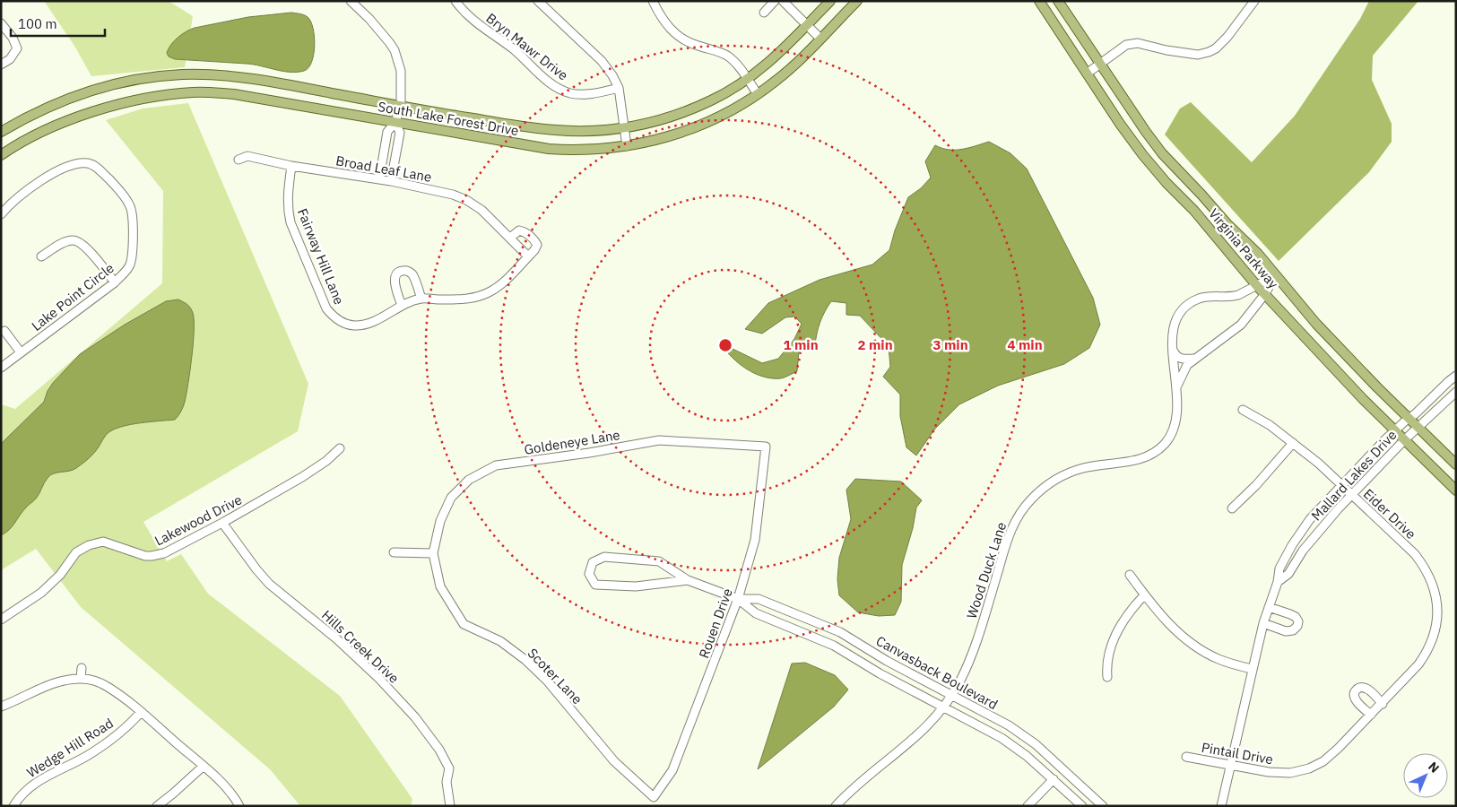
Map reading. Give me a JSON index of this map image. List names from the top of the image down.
{
  "streets": {
    "main road": ["South Lake Forest Drive", "Virginia Parkway"],
    "street": [
      "Bryn Mawr Drive",
      "Broad Leaf Lane",
      "Fairway Hill Lane",
      "Lake Point Circle",
      "Goldeneye Lane",
      "Mallard Lakes Drive",
      "Eider Drive",
      "Lakewood Drive",
      "Wood Duck Lane",
      "Rouen Drive",
      "Hills Creek Drive",
      "Canvasback Boulevard",
      "Scoter Lane",
      "Wedge Hill Road",
      "Pintail Drive"
    ]
  },
  "crossings": [
    ["Broad Leaf Lane", "Fairway Hill Lane"],
    ["Virginia Parkway", "Mallard Lakes Drive"],
    ["Virginia Parkway", "Wood Duck Lane"],
    ["Goldeneye Lane", "Rouen Drive"],
    ["Goldeneye Lane", "Scoter Lane"],
    ["Mallard Lakes Drive", "Eider Drive"],
    ["Mallard Lakes Drive", "Pintail Drive"],
    ["Eider Drive", "Pintail Drive"],
    ["Lakewood Drive", "Hills Creek Drive"],
    ["Wood Duck Lane", "Canvasback Boulevard"],
    ["Rouen Drive", "Canvasback Boulevard"],
    ["Rouen Drive", "Scoter Lane"]
  ],
  "scale_bar": "100 m",
  "north": "top right",
  "rings": [
    "1 min",
    "2 min",
    "3 min",
    "4 min"
  ]
}
